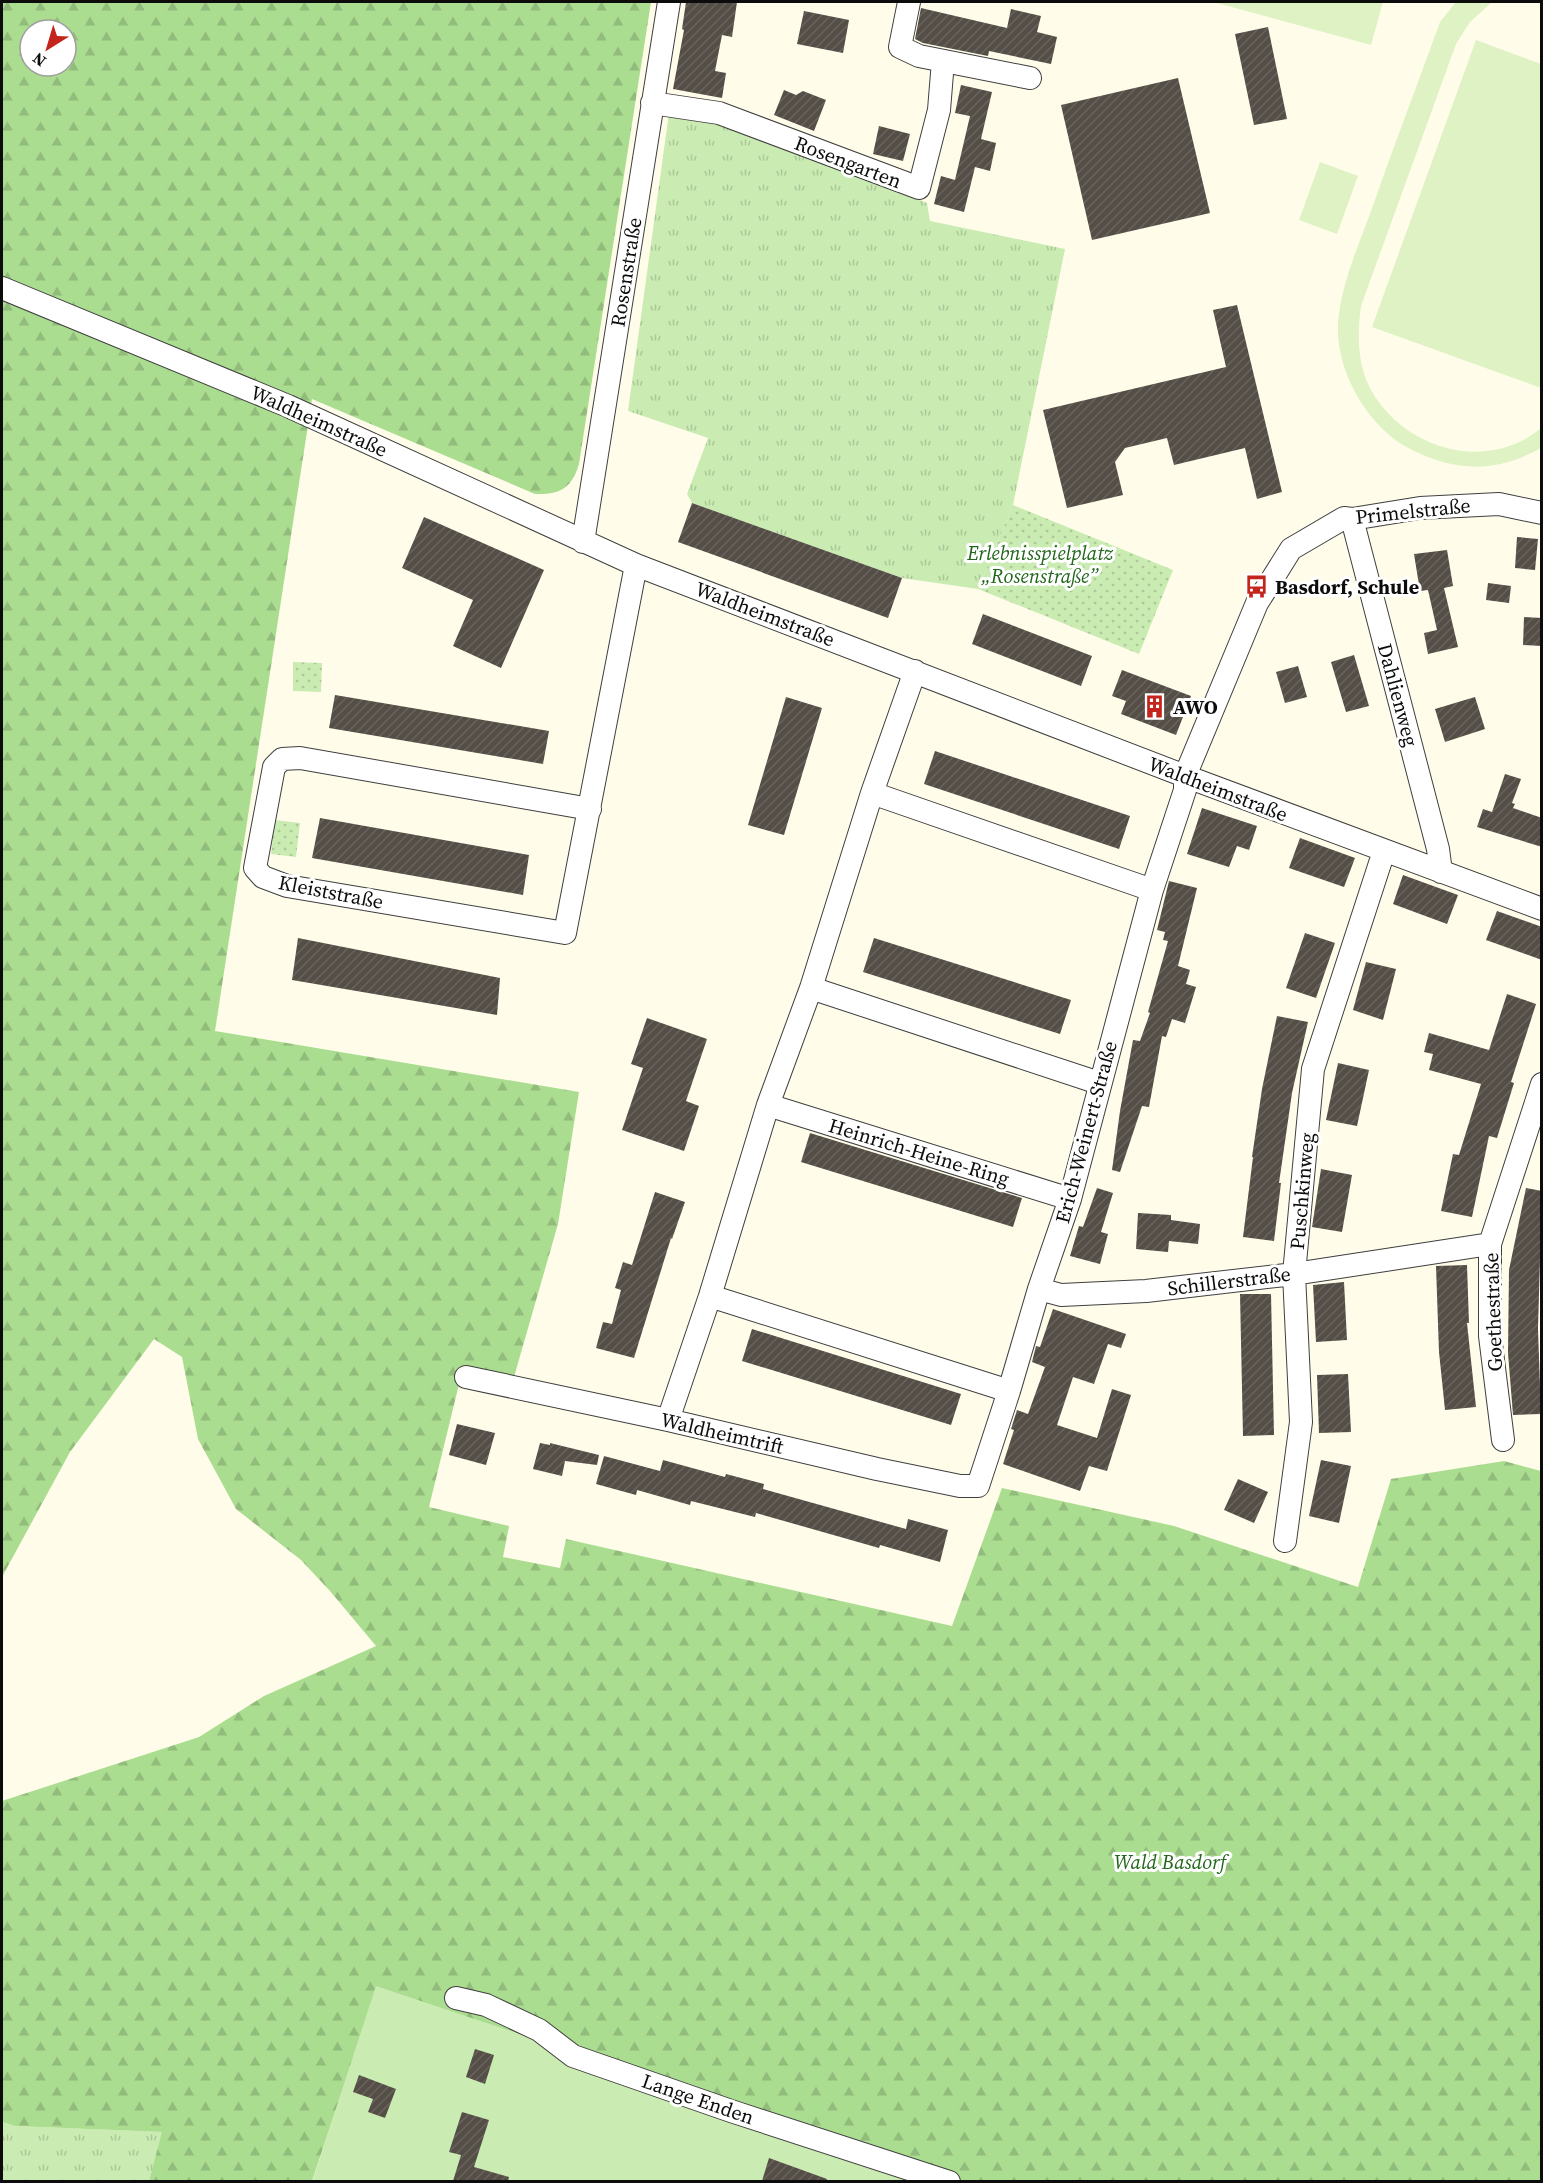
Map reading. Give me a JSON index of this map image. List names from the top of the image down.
{
  "streets": {
    "street": [
      "Rosengarten",
      "Rosenstraße",
      "Waldheimstraße",
      "Primelstraße",
      "Dahlienweg",
      "Kleiststraße",
      "Erich-Weinert-Straße",
      "Heinrich-Heine-Ring",
      "Puschkinweg",
      "Schillerstraße",
      "Goethestraße",
      "Waldheimtrift",
      "Lange Enden"
    ]
  },
  "crossings": [
    ["Rosengarten", "Rosenstraße"],
    ["Rosenstraße", "Waldheimstraße"],
    ["Waldheimstraße", "Primelstraße"],
    ["Waldheimstraße", "Dahlienweg"],
    ["Waldheimstraße", "Kleiststraße"],
    ["Waldheimstraße", "Erich-Weinert-Straße"],
    ["Waldheimstraße", "Puschkinweg"],
    ["Primelstraße", "Dahlienweg"],
    ["Primelstraße", "Erich-Weinert-Straße"],
    ["Erich-Weinert-Straße", "Heinrich-Heine-Ring"],
    ["Erich-Weinert-Straße", "Schillerstraße"],
    ["Erich-Weinert-Straße", "Waldheimtrift"],
    ["Puschkinweg", "Schillerstraße"],
    ["Schillerstraße", "Goethestraße"]
  ],
  "parks": ["Erlebnisspielplatz „Rosenstraße”", "Wald Basdorf"],
  "places": {
    "bus stop": ["Basdorf, Schule"],
    "building": ["AWO"]
  },
  "north": "bottom left"
}
